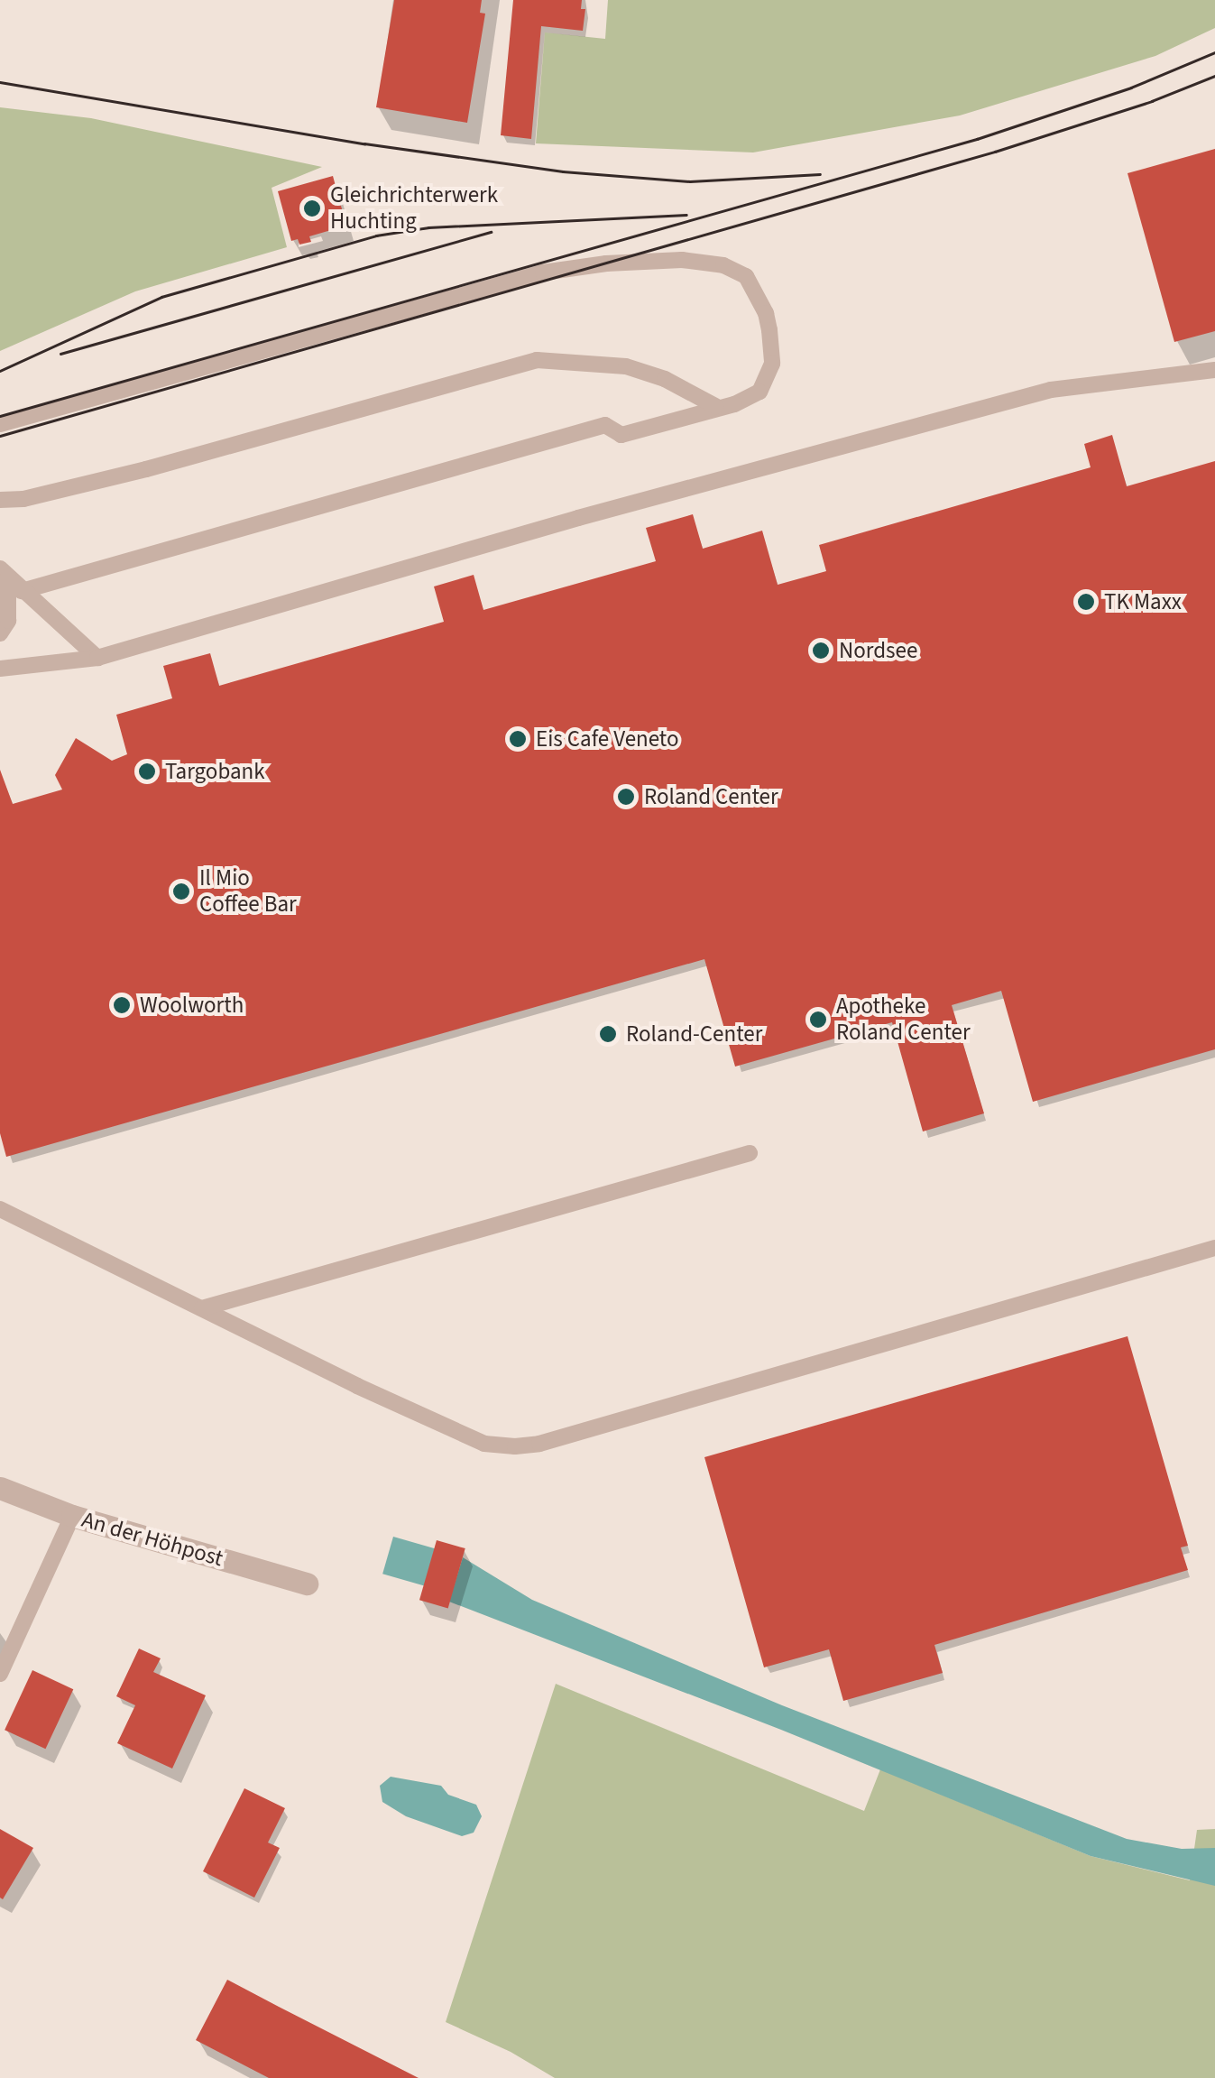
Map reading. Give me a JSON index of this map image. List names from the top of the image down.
{
  "streets": {
    "street": ["An der Höhpost"]
  },
  "places": [
    "Gleichrichterwerk Huchting",
    "TK Maxx",
    "Nordsee",
    "Eis Cafe Veneto",
    "Targobank",
    "Roland Center",
    "Il Mio Coffee Bar",
    "Woolworth",
    "Apotheke Roland Center",
    "Roland-Center"
  ]
}
